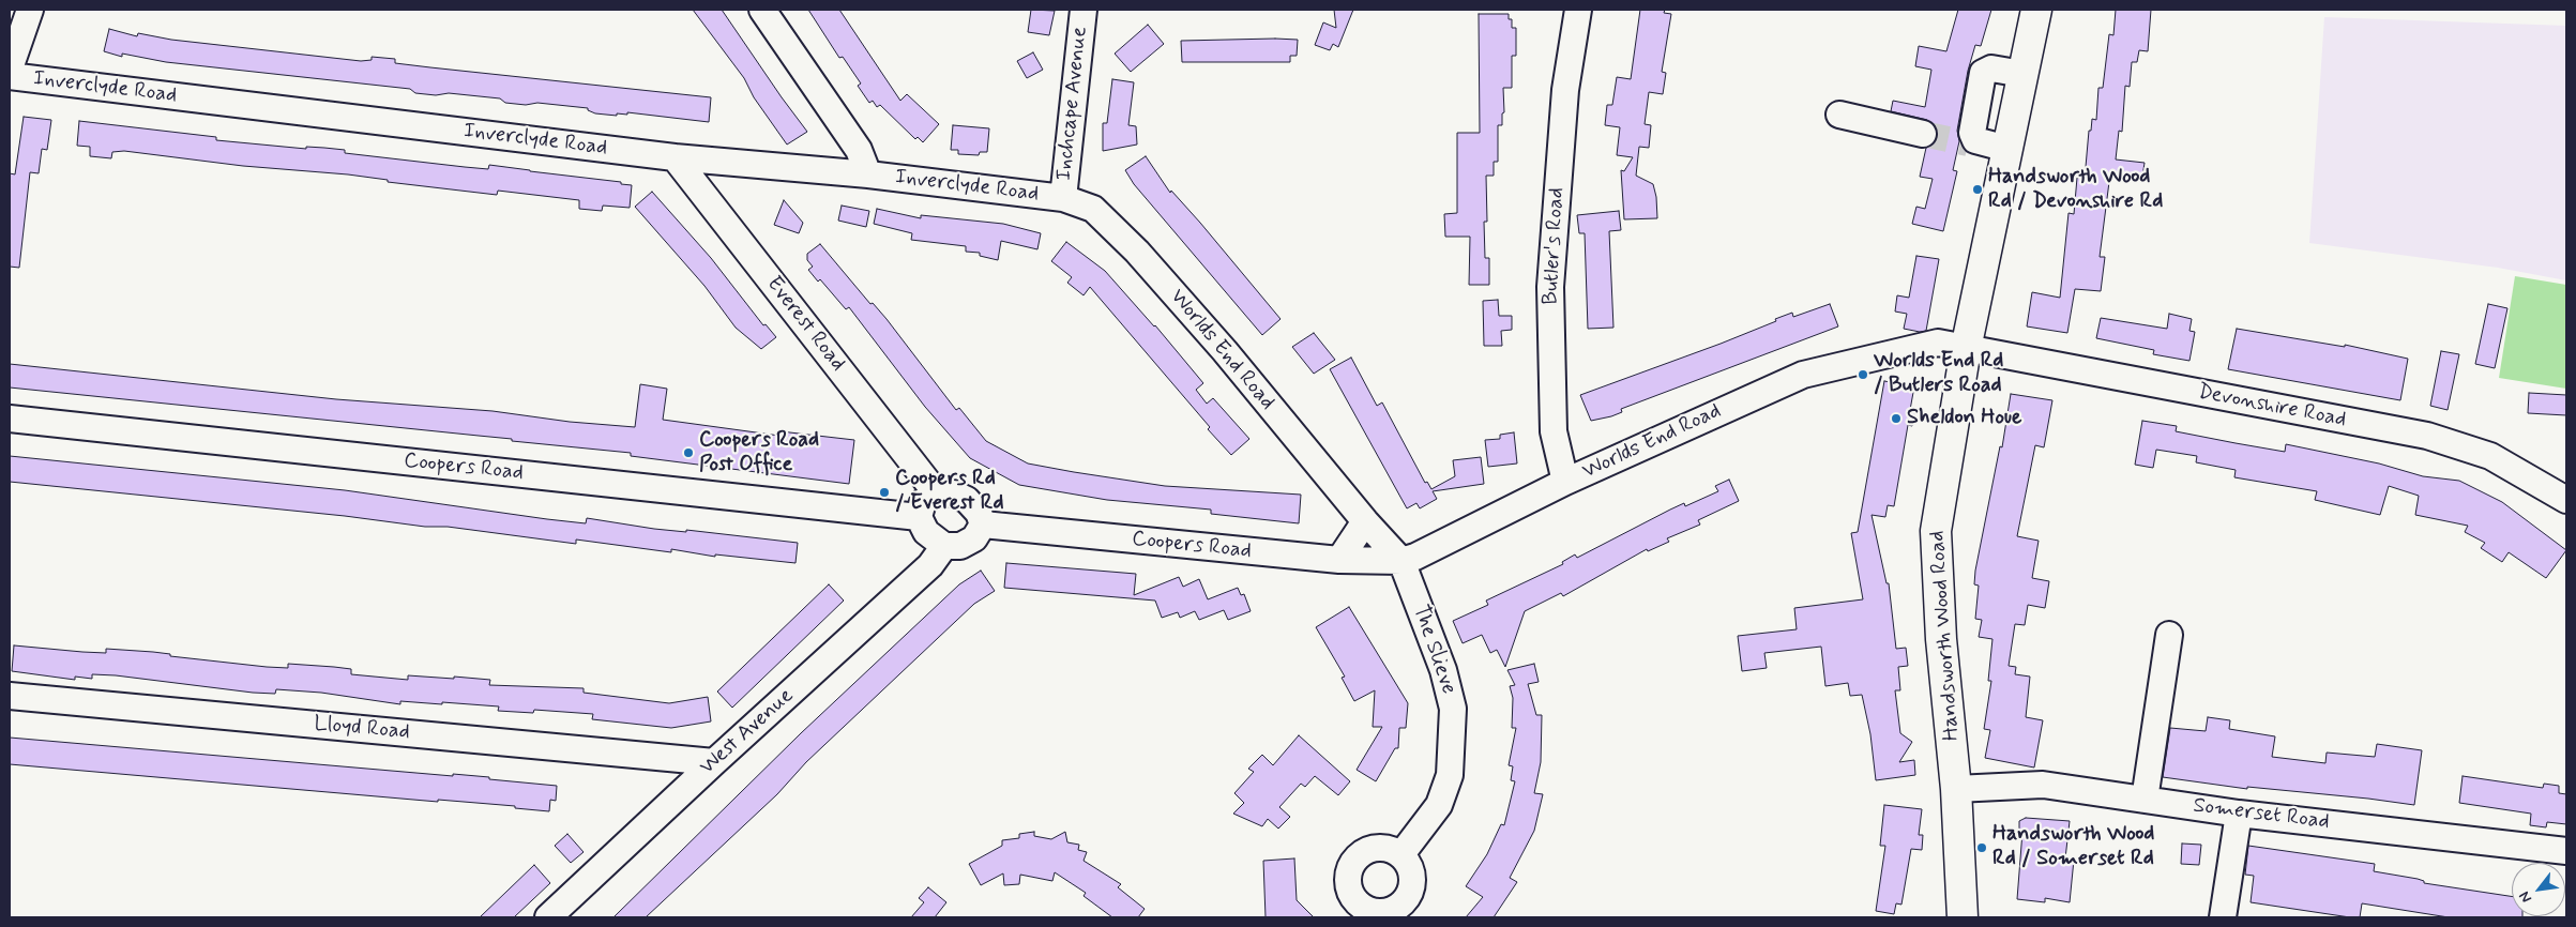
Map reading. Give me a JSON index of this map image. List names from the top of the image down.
{
  "streets": {
    "main road": ["Handsworth Wood Road"],
    "street": [
      "Inverclyde Road",
      "Inchcape Avenue",
      "Butler's Road",
      "Everest Road",
      "Worlds End Road",
      "Devonshire Road",
      "Coopers Road",
      "The Slieve",
      "Lloyd Road",
      "West Avenue",
      "Somerset Road"
    ]
  },
  "crossings": [
    ["Inverclyde Road", "Inchcape Avenue"],
    ["Inverclyde Road", "Everest Road"],
    ["Inverclyde Road", "Worlds End Road"],
    ["Inchcape Avenue", "Worlds End Road"],
    ["Butler's Road", "Worlds End Road"],
    ["Everest Road", "Coopers Road"],
    ["Everest Road", "West Avenue"],
    ["Worlds End Road", "Devonshire Road"],
    ["Worlds End Road", "Coopers Road"],
    ["Worlds End Road", "Handsworth Wood Road"],
    ["Worlds End Road", "The Slieve"],
    ["Devonshire Road", "Handsworth Wood Road"],
    ["Coopers Road", "The Slieve"],
    ["Coopers Road", "West Avenue"],
    ["Handsworth Wood Road", "Somerset Road"],
    ["Lloyd Road", "West Avenue"]
  ],
  "places": [
    "Handsworth Wood Rd / Devonshire Rd",
    "Worlds End Rd / Butlers Road",
    "Sheldon Houe",
    "Coopers Road Post Office",
    "Coopers Rd / Everest Rd",
    "Handsworth Wood Rd / Somerset Rd"
  ],
  "north": "bottom left"
}
